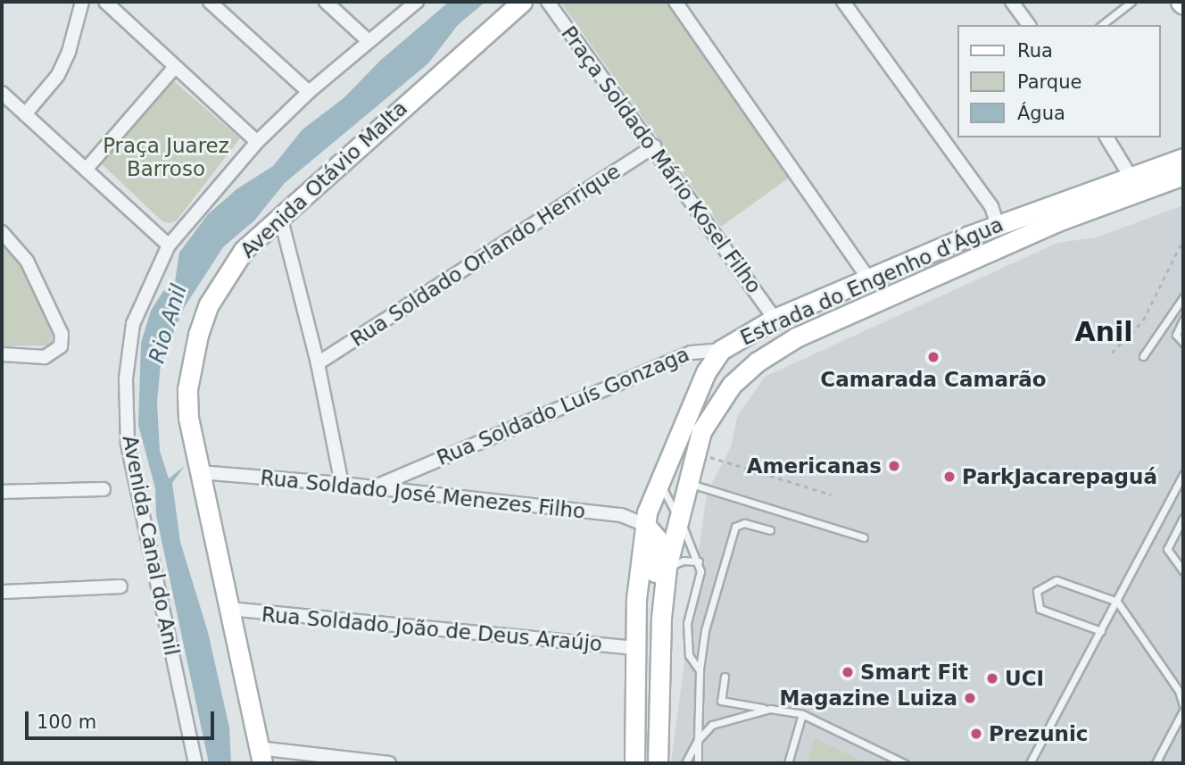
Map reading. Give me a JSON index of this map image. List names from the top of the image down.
{
  "streets": {
    "street": [
      "Praça Soldado Mário Kosel Filho",
      "Avenida Otávio Malta",
      "Rua Soldado Orlando Henrique",
      "Estrada do Engenho d'Água",
      "Rua Soldado Luís Gonzaga",
      "Rua Soldado José Menezes Filho",
      "Avenida Canal do Anil",
      "Rua Soldado João de Deus Araújo"
    ]
  },
  "crossings": [
    ["Praça Soldado Mário Kosel Filho", "Rua Soldado Orlando Henrique"],
    ["Praça Soldado Mário Kosel Filho", "Estrada do Engenho d'Água"],
    ["Avenida Otávio Malta", "Rua Soldado José Menezes Filho"],
    ["Avenida Otávio Malta", "Rua Soldado João de Deus Araújo"],
    ["Estrada do Engenho d'Água", "Rua Soldado Luís Gonzaga"],
    ["Estrada do Engenho d'Água", "Rua Soldado José Menezes Filho"],
    ["Estrada do Engenho d'Água", "Rua Soldado João de Deus Araújo"],
    ["Rua Soldado Luís Gonzaga", "Rua Soldado José Menezes Filho"]
  ],
  "districts": ["Anil"],
  "water": ["Rio Anil"],
  "parks": ["Praça Juarez Barroso"],
  "places": [
    "Camarada Camarão",
    "Americanas",
    "ParkJacarepaguá",
    "Smart Fit",
    "UCI",
    "Magazine Luiza",
    "Prezunic"
  ],
  "legend": ["Rua", "Parque", "Água"],
  "scale_bar": "100 m"
}
